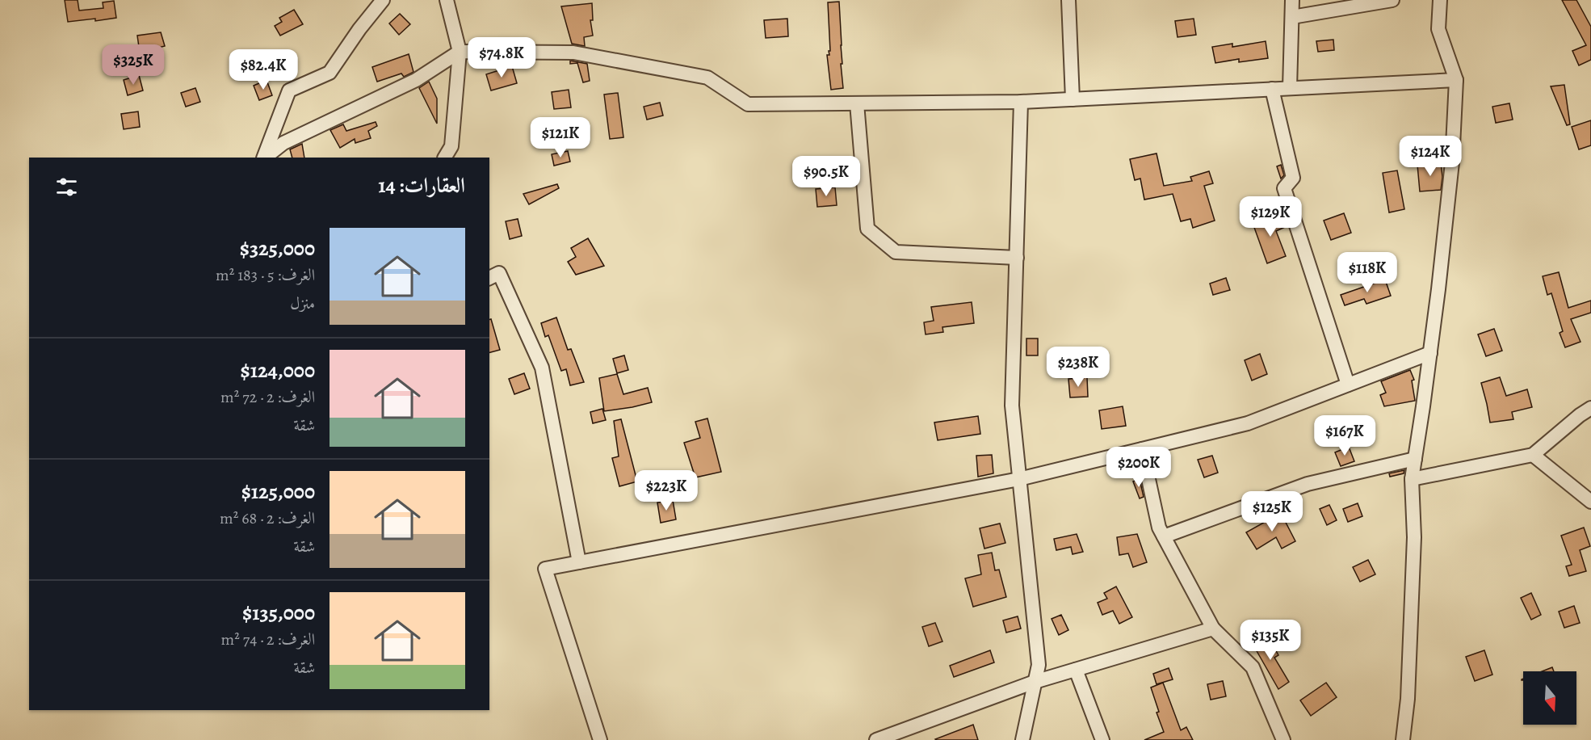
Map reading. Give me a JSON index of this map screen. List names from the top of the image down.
{
  "north": "bottom",
  "page": {
    "price": [
      "$74.8K",
      "$325K",
      "$82.4K",
      "$121K",
      "$124K",
      "$90.5K",
      "$129K",
      "$118K",
      "$238K",
      "$167K",
      "$200K",
      "$223K",
      "$125K",
      "$135K"
    ],
    "heading": "العقارات: 14",
    "list": [
      {
        "name": "$325,000",
        "note": "الغرف: 5 · 183 m² · منزل"
      },
      {
        "name": "$124,000",
        "note": "الغرف: 2 · 72 m² · شقة"
      },
      {
        "name": "$125,000",
        "note": "الغرف: 2 · 68 m² · شقة"
      },
      {
        "name": "$135,000",
        "note": "الغرف: 2 · 74 m² · شقة"
      }
    ]
  }
}
